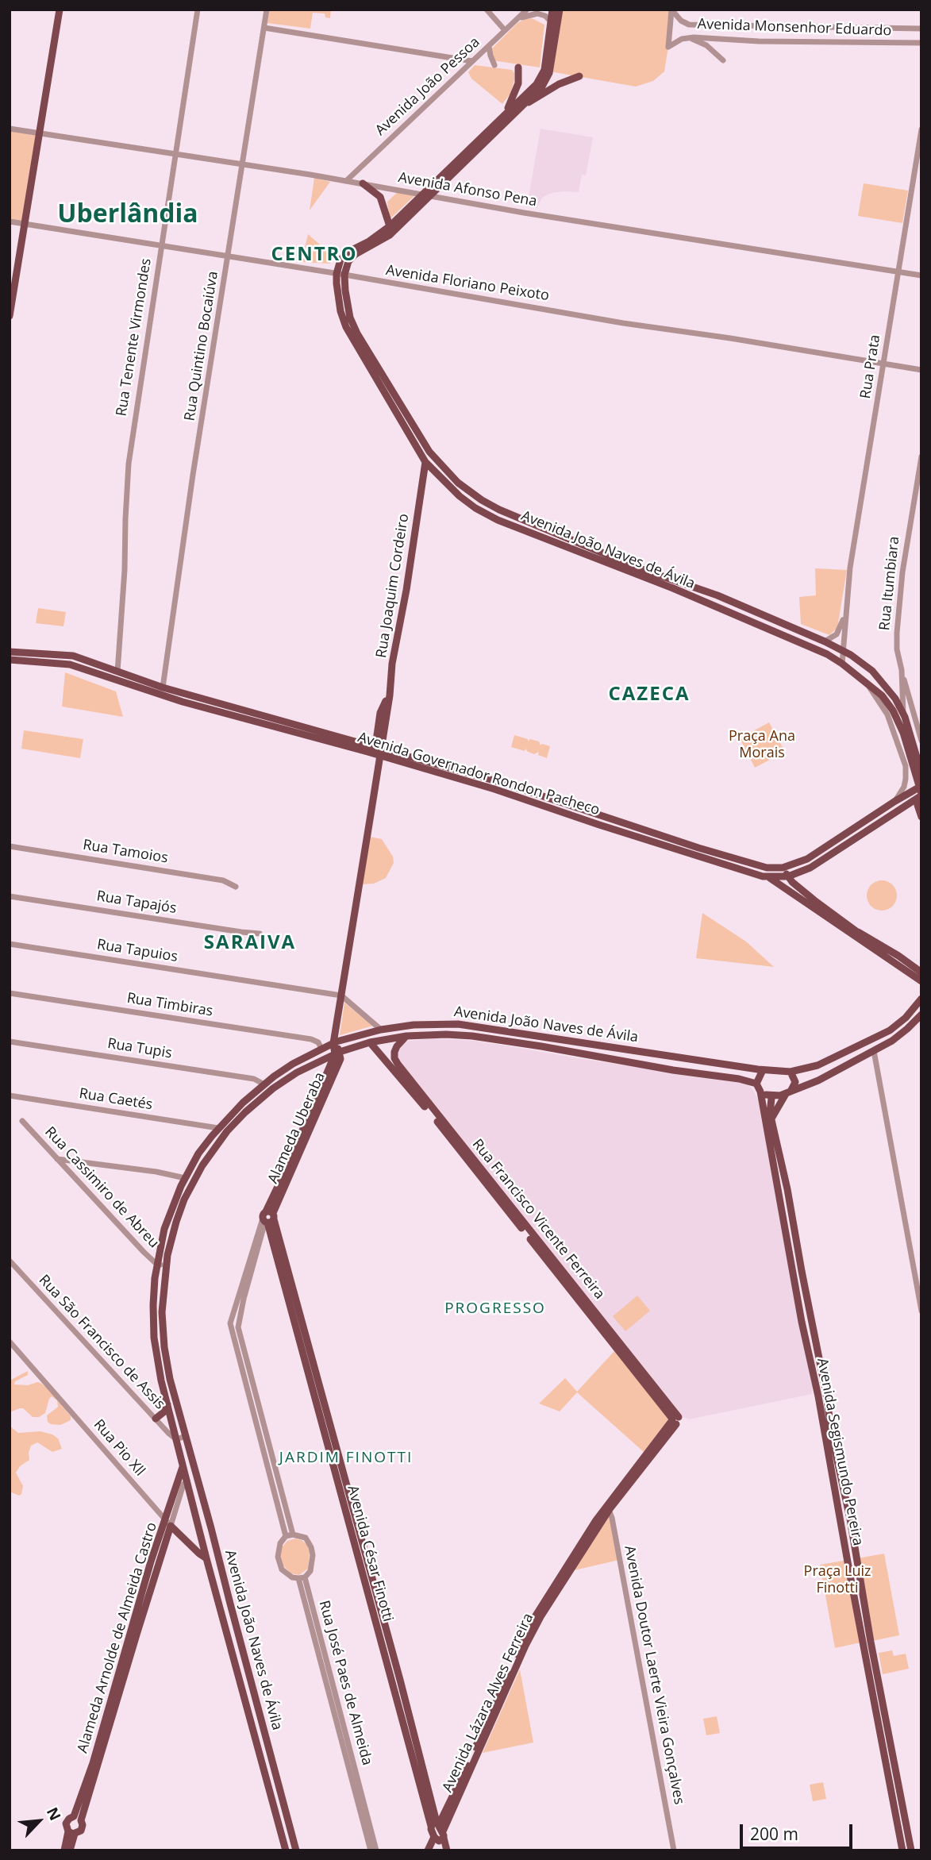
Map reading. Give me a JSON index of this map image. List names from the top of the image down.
{
  "streets": {
    "main road": [
      "Avenida João Naves de Ávila",
      "Rua Joaquim Cordeiro",
      "Avenida Governador Rondon Pacheco",
      "Alameda Uberaba",
      "Rua Francisco Vicente Ferreira",
      "Rua Pio Xll",
      "Avenida Segismundo Pereira",
      "Avenida César Finotti",
      "Alameda Arnolde de Almeida Castro",
      "Avenida Lázara Alves Ferreira"
    ],
    "street": [
      "Avenida Monsenhor Eduardo",
      "Avenida João Pessoa",
      "Avenida Afonso Pena",
      "Avenida Floriano Peixoto",
      "Rua Tenente Virmondes",
      "Rua Quintino Bocaiúva",
      "Rua Prata",
      "Rua Itumbiara",
      "Rua Tamoios",
      "Rua Tapajós",
      "Rua Tapuios",
      "Rua Timbiras",
      "Rua Tupis",
      "Rua Caetés",
      "Rua Cassimiro de Abreu",
      "Rua São Francisco de Assis",
      "Avenida Doutor Laerte Vieira Gonçalves",
      "Rua José Paes de Almeida"
    ]
  },
  "crossings": [
    ["Avenida João Pessoa", "Avenida Afonso Pena"],
    ["Avenida Afonso Pena", "Rua Tenente Virmondes"],
    ["Avenida Afonso Pena", "Rua Quintino Bocaiúva"],
    ["Avenida Afonso Pena", "Rua Prata"],
    ["Avenida Floriano Peixoto", "Rua Tenente Virmondes"],
    ["Avenida Floriano Peixoto", "Rua Quintino Bocaiúva"],
    ["Avenida Floriano Peixoto", "Rua Prata"],
    ["Avenida Floriano Peixoto", "Avenida João Naves de Ávila"],
    ["Rua Tenente Virmondes", "Avenida Governador Rondon Pacheco"],
    ["Rua Quintino Bocaiúva", "Avenida Governador Rondon Pacheco"],
    ["Rua Prata", "Avenida João Naves de Ávila"],
    ["Avenida João Naves de Ávila", "Rua Itumbiara"],
    ["Avenida João Naves de Ávila", "Rua Joaquim Cordeiro"],
    ["Avenida João Naves de Ávila", "Avenida Governador Rondon Pacheco"],
    ["Avenida João Naves de Ávila", "Rua Timbiras"],
    ["Avenida João Naves de Ávila", "Rua Tupis"],
    ["Avenida João Naves de Ávila", "Rua Caetés"],
    ["Avenida João Naves de Ávila", "Alameda Uberaba"],
    ["Avenida João Naves de Ávila", "Rua Cassimiro de Abreu"],
    ["Avenida João Naves de Ávila", "Rua Francisco Vicente Ferreira"],
    ["Avenida João Naves de Ávila", "Rua São Francisco de Assis"],
    ["Avenida João Naves de Ávila", "Rua Pio Xll"],
    ["Avenida João Naves de Ávila", "Avenida Segismundo Pereira"],
    ["Avenida João Naves de Ávila", "Alameda Arnolde de Almeida Castro"],
    ["Rua Joaquim Cordeiro", "Rua Tapuios"],
    ["Alameda Uberaba", "Avenida César Finotti"],
    ["Alameda Uberaba", "Rua José Paes de Almeida"],
    ["Rua Francisco Vicente Ferreira", "Avenida Lázara Alves Ferreira"],
    ["Rua Pio Xll", "Alameda Arnolde de Almeida Castro"],
    ["Avenida César Finotti", "Avenida Lázara Alves Ferreira"],
    ["Avenida Doutor Laerte Vieira Gonçalves", "Avenida Lázara Alves Ferreira"]
  ],
  "districts": [
    "Uberlândia",
    "CENTRO",
    "CAZECA",
    "SARAIVA",
    "PROGRESSO",
    "JARDIM FINOTTI"
  ],
  "parks": ["Praça Ana Morais", "Praça Luiz Finotti"],
  "scale_bar": "200 m",
  "north": "top right"
}
